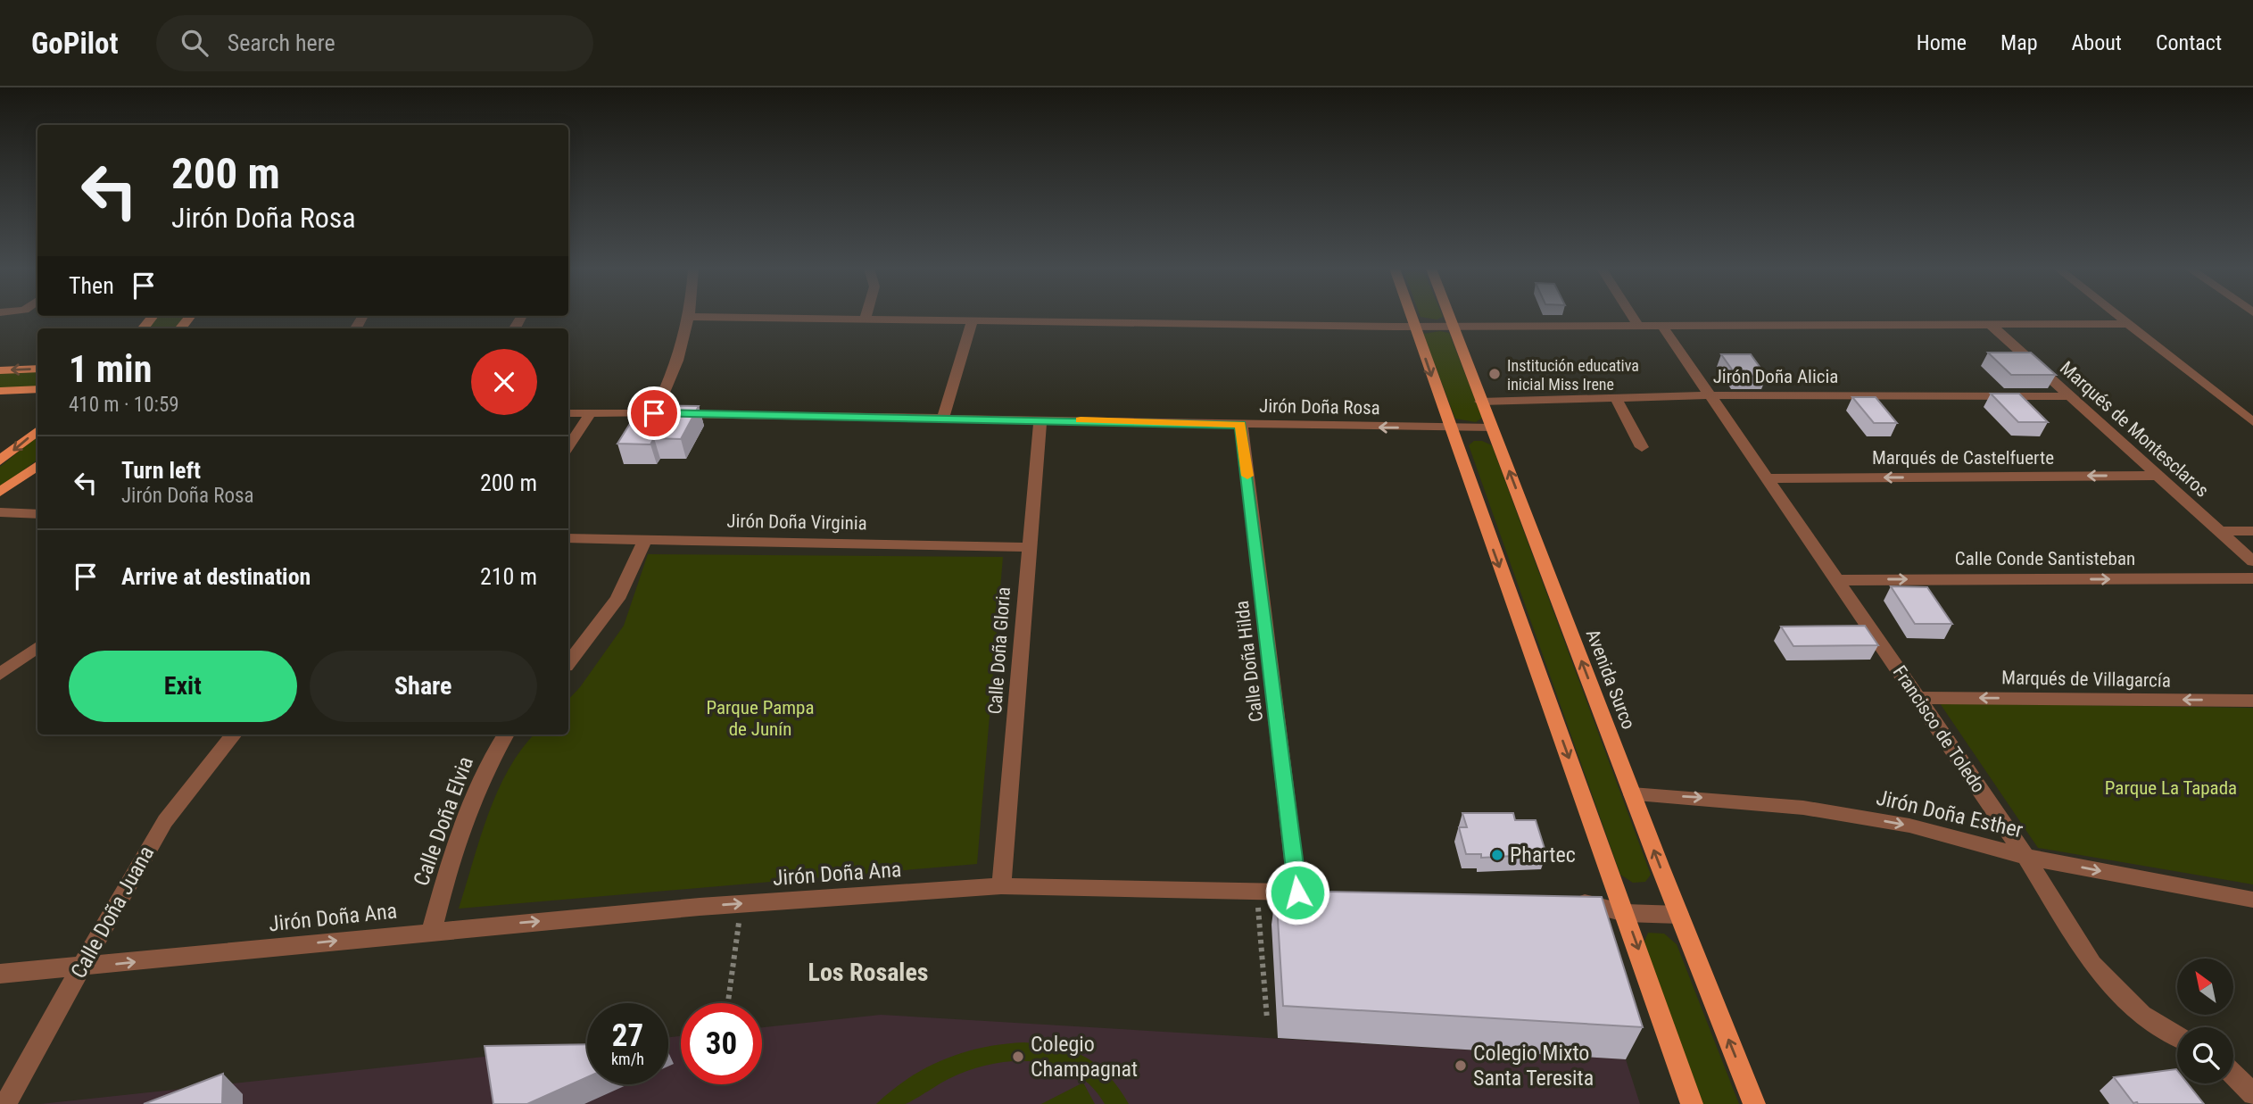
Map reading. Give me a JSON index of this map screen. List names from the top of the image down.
{
  "streets": {
    "main road": ["Avenida Surco"],
    "street": [
      "Jirón Doña Alicia",
      "Jirón Doña Rosa",
      "Marqués de Montesclaros",
      "Marqués de Castelfuerte",
      "Jirón Doña Virginia",
      "Calle Conde Santisteban",
      "Calle Doña Gloria",
      "Calle Doña Hilda",
      "Marqués de Villagarcía",
      "Francisco de Toledo",
      "Jirón Doña Esther",
      "Calle Doña Elvia",
      "Jirón Doña Ana",
      "Calle Doña Juana"
    ]
  },
  "crossings": [
    ["Jirón Doña Alicia", "Marqués de Montesclaros"],
    ["Jirón Doña Alicia", "Avenida Surco"],
    ["Jirón Doña Alicia", "Francisco de Toledo"],
    ["Jirón Doña Rosa", "Calle Doña Gloria"],
    ["Jirón Doña Rosa", "Calle Doña Hilda"],
    ["Jirón Doña Rosa", "Avenida Surco"],
    ["Marqués de Montesclaros", "Marqués de Castelfuerte"],
    ["Marqués de Castelfuerte", "Francisco de Toledo"],
    ["Jirón Doña Virginia", "Calle Doña Gloria"],
    ["Calle Conde Santisteban", "Francisco de Toledo"],
    ["Calle Doña Gloria", "Jirón Doña Ana"],
    ["Calle Doña Hilda", "Jirón Doña Ana"],
    ["Avenida Surco", "Jirón Doña Esther"],
    ["Marqués de Villagarcía", "Francisco de Toledo"],
    ["Francisco de Toledo", "Jirón Doña Esther"],
    ["Calle Doña Elvia", "Jirón Doña Ana"],
    ["Jirón Doña Ana", "Calle Doña Juana"]
  ],
  "one_way": [
    "Marqués de Castelfuerte",
    "Calle Conde Santisteban",
    "Marqués de Villagarcía",
    "Jirón Doña Esther",
    "Jirón Doña Ana"
  ],
  "districts": ["Los Rosales"],
  "parks": ["Parque Pampa de Junín", "Parque La Tapada"],
  "places": [
    "Institución educativa inicial Miss Irene",
    "Phartec",
    "Colegio Champagnat",
    "Colegio Mixto Santa Teresita"
  ],
  "north": "top left",
  "page": {
    "header": "GoPilot",
    "search": "Search here",
    "nav": [
      "Home",
      "Map",
      "About",
      "Contact"
    ],
    "turn": ["200 m", "Jirón Doña Rosa"],
    "then": "Then",
    "heading": ["1 min", "410 m · 10:59"],
    "list": [
      {
        "name": "Turn left",
        "note": "Jirón Doña Rosa",
        "value": "200 m"
      },
      {
        "name": "Arrive at destination",
        "value": "210 m"
      }
    ],
    "buttons": ["Exit", "Share"],
    "speed": "27 km/h",
    "limit": "30"
  }
}
